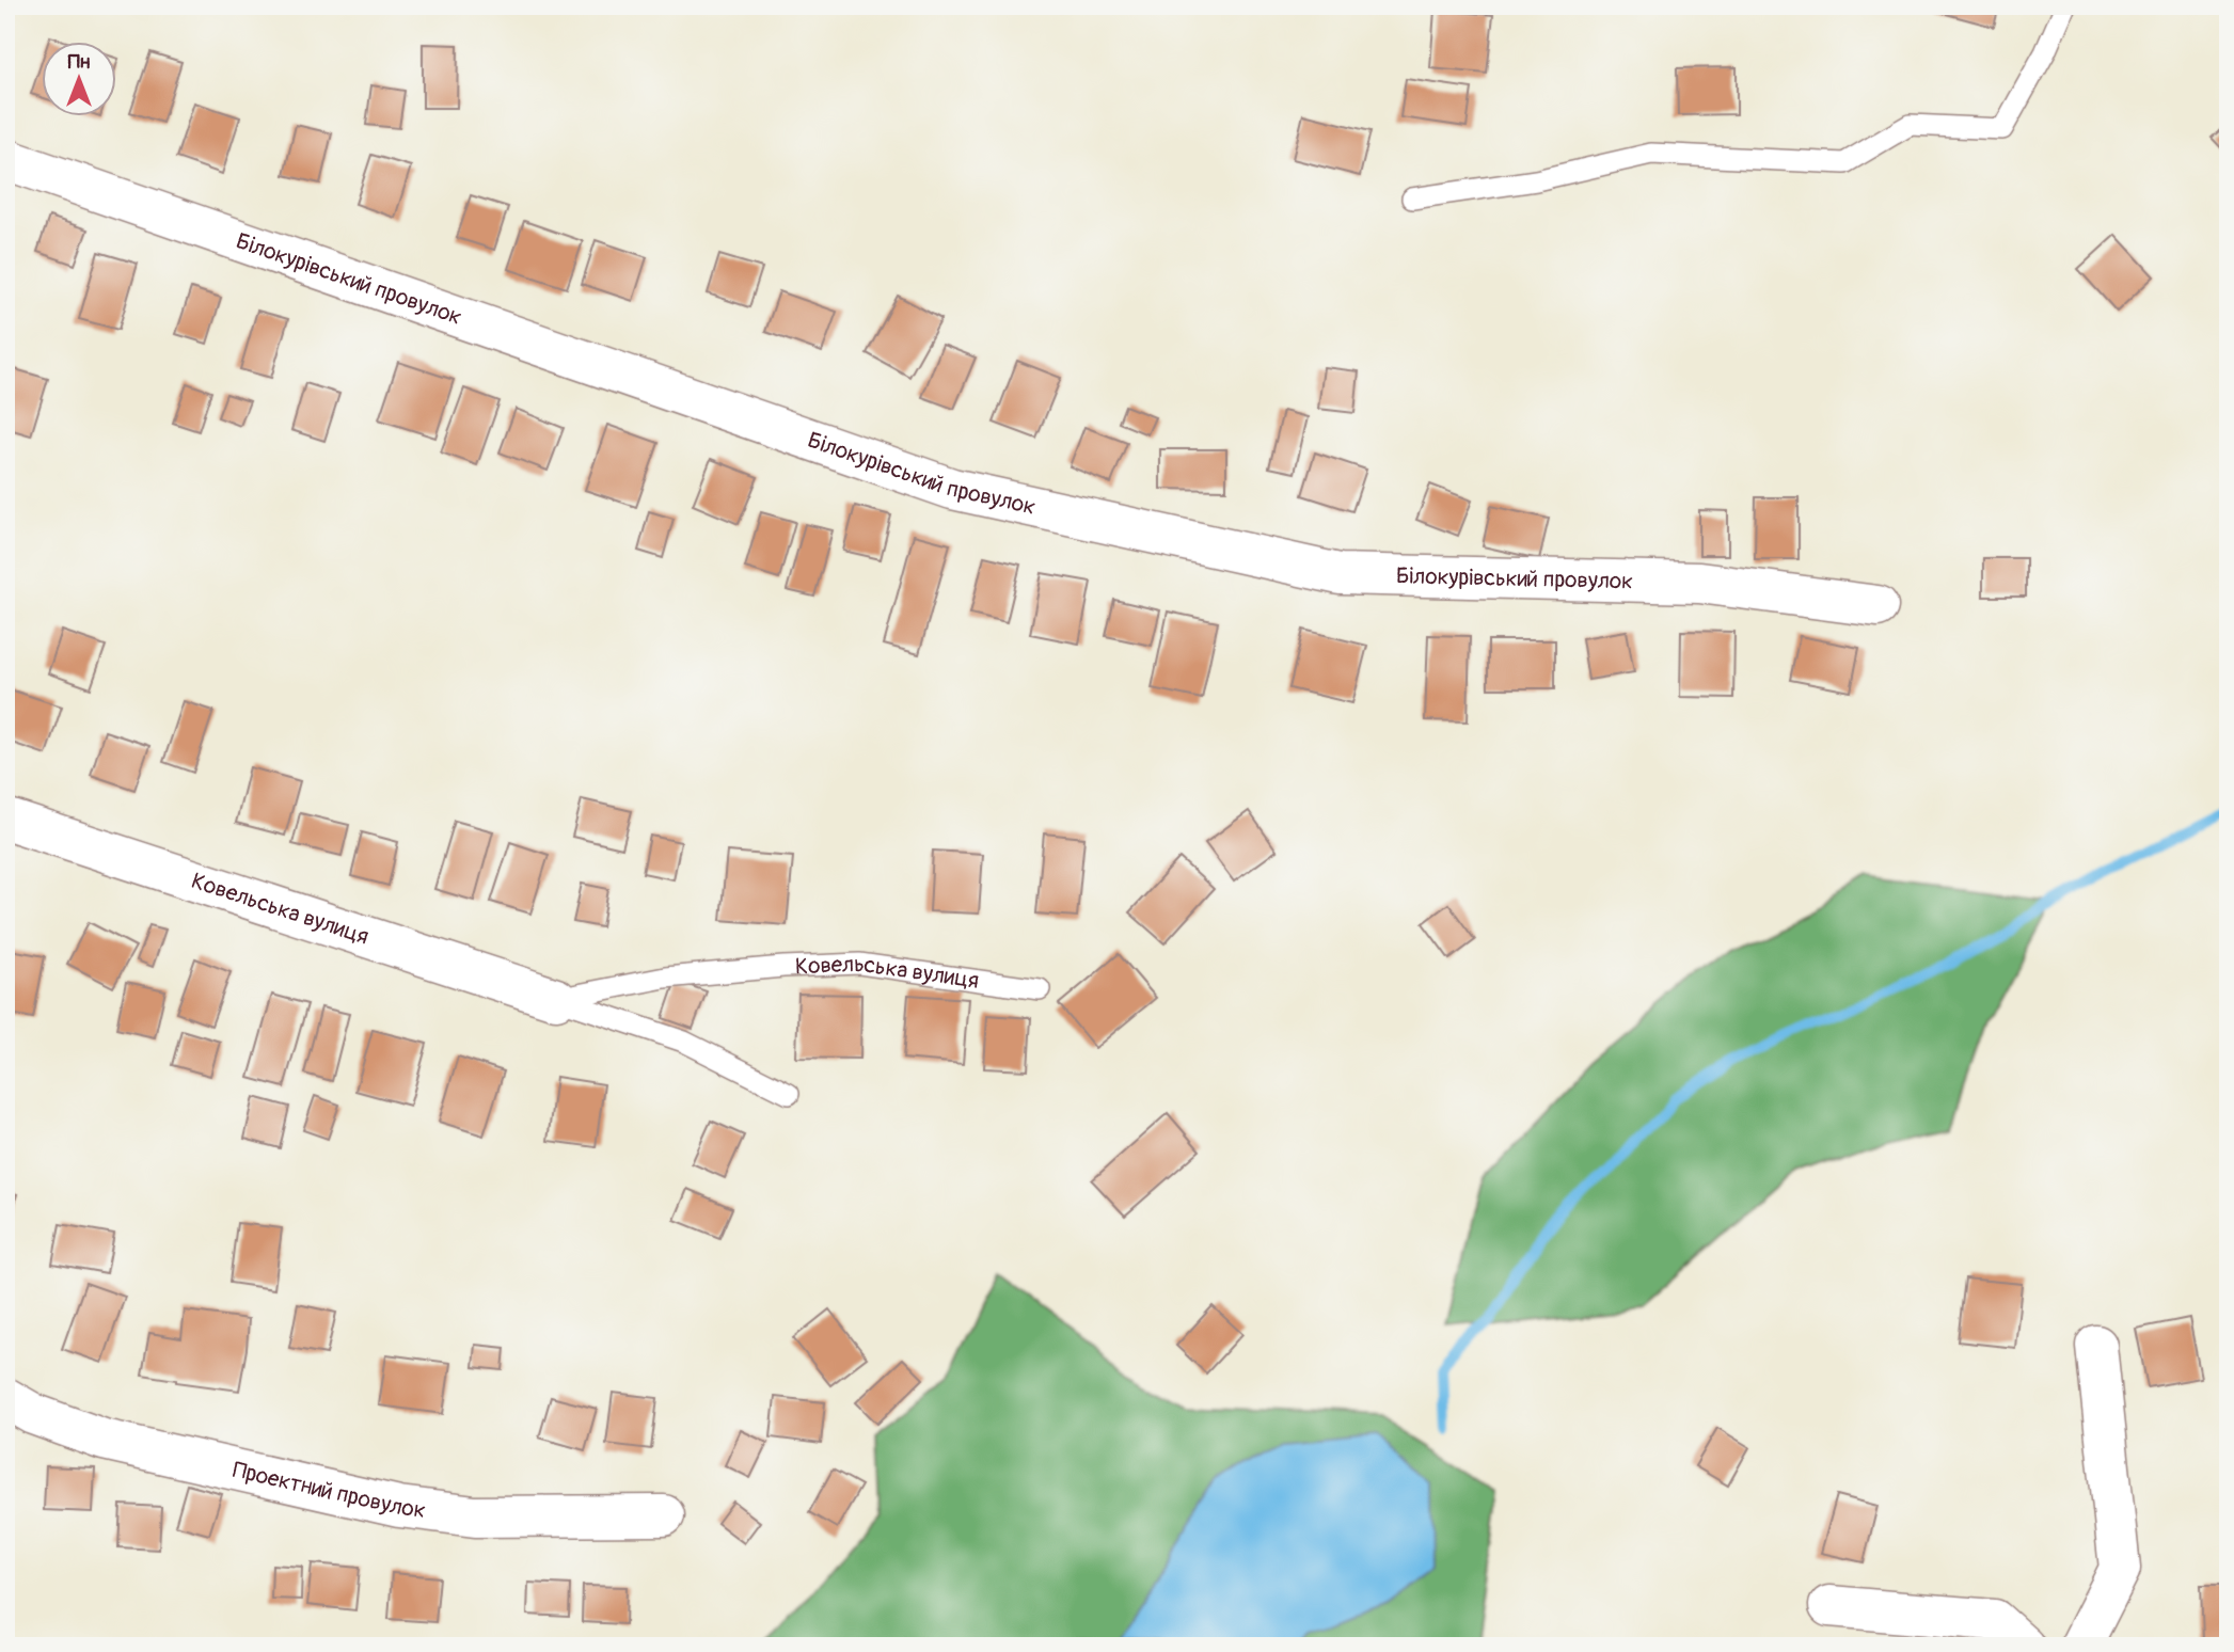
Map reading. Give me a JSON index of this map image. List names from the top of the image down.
{
  "streets": {
    "street": ["Білокурівський провулок", "Ковельська вулиця", "Проектний провулок"]
  },
  "north": "top"
}
